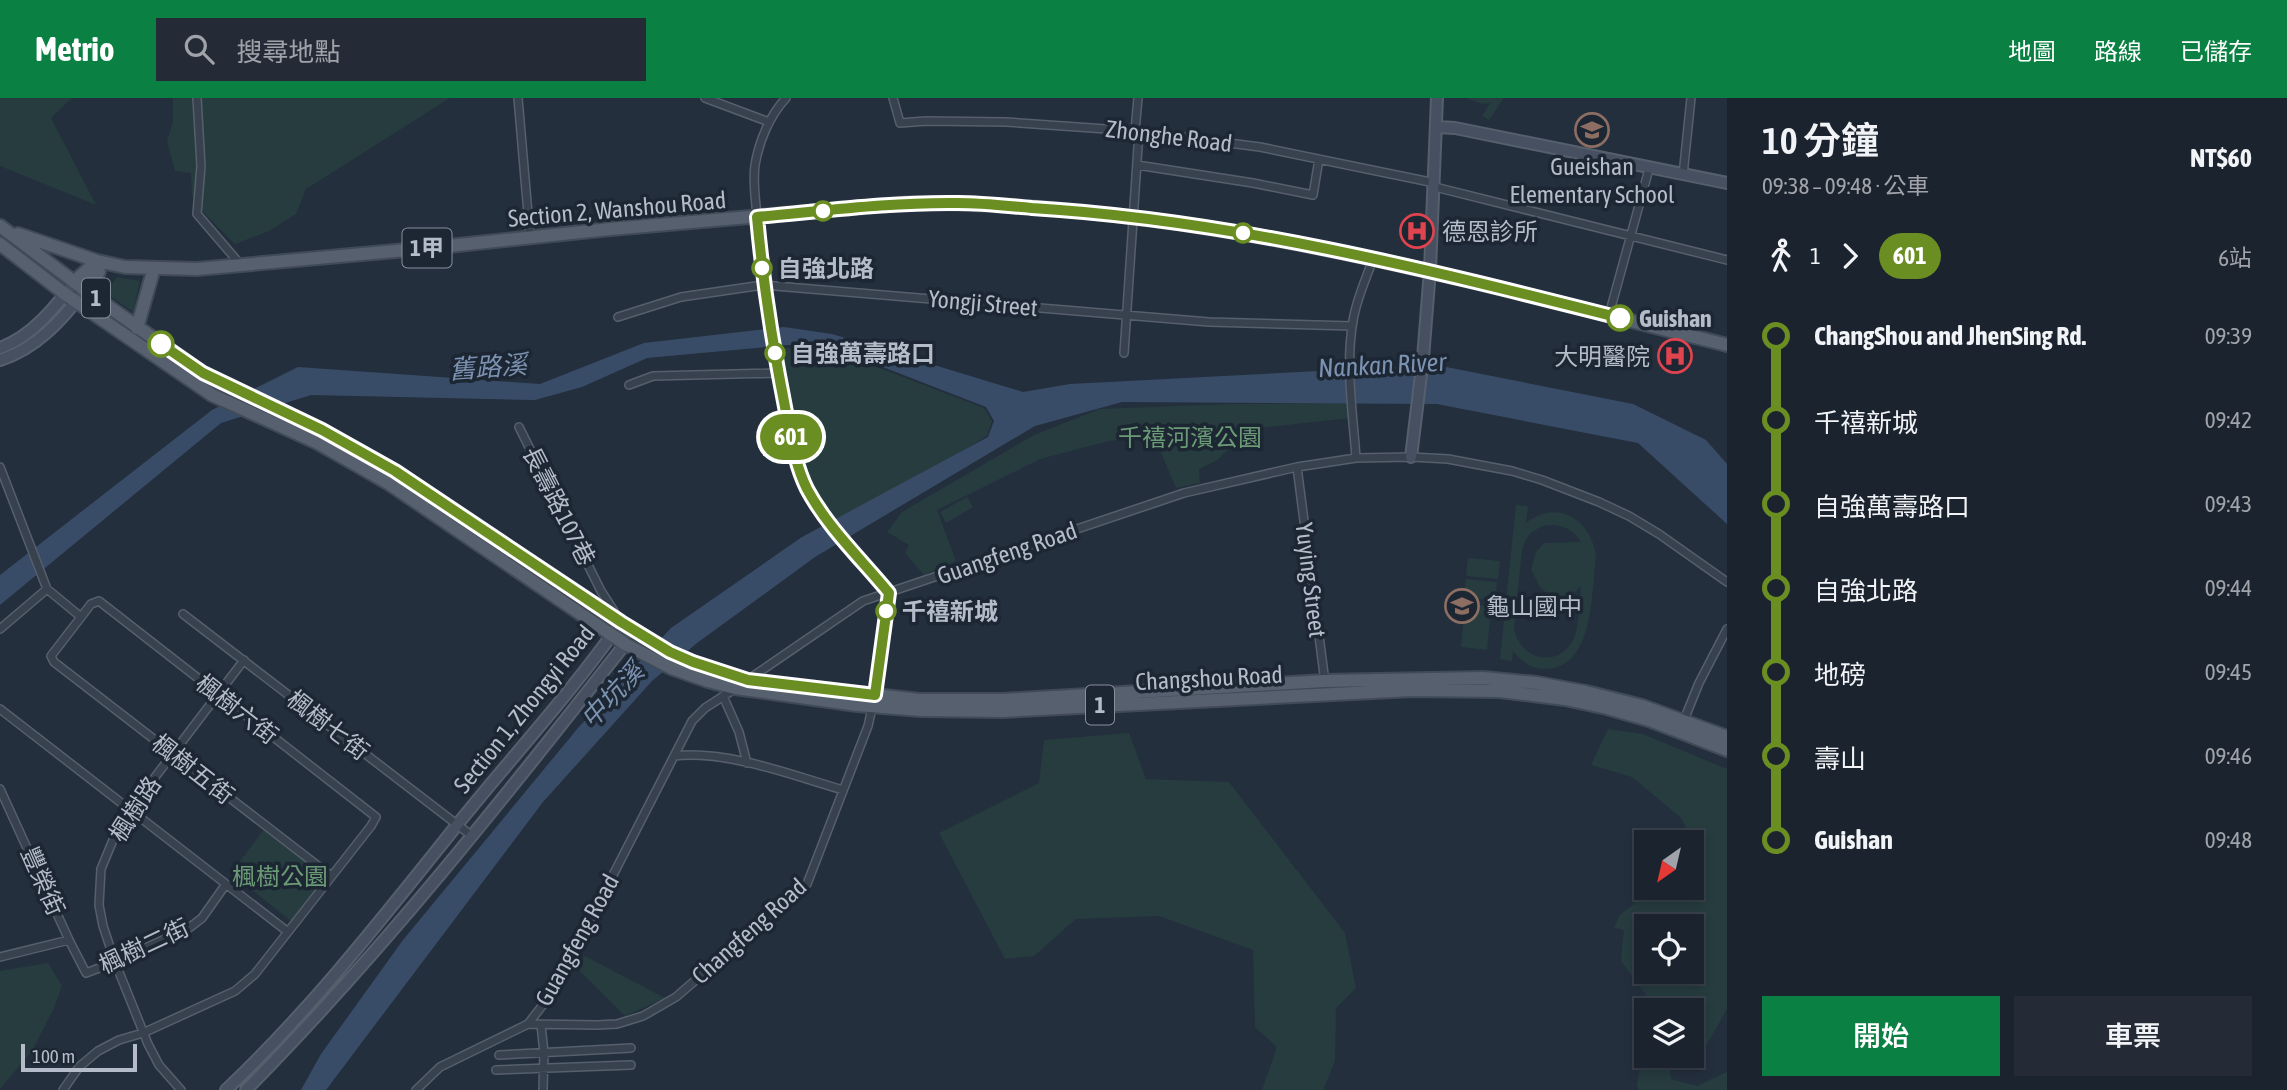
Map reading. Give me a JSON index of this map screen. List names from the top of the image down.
{
  "streets": {
    "main road": [
      "Section 2, Wanshou Road",
      "1甲",
      "1",
      "Changshou Road",
      "Section 1, Zhongyi Road"
    ],
    "street": [
      "Zhonghe Road",
      "Yongji Street",
      "長壽路107巷",
      "Guangfeng Road",
      "Yuying Street",
      "楓樹六街",
      "楓樹七街",
      "楓樹五街",
      "楓樹路",
      "豐榮街",
      "Changfeng Road",
      "楓樹二街"
    ]
  },
  "crossings": [
    ["Section 2, Wanshou Road", "1"],
    ["1", "長壽路107巷"],
    ["1", "Changshou Road"],
    ["1", "Section 1, Zhongyi Road"],
    ["長壽路107巷", "Section 1, Zhongyi Road"],
    ["Guangfeng Road", "Yuying Street"],
    ["Guangfeng Road", "Changshou Road"],
    ["Guangfeng Road", "Changfeng Road"],
    ["Yuying Street", "Changshou Road"],
    ["Changshou Road", "Changfeng Road"],
    ["楓樹六街", "楓樹五街"],
    ["楓樹六街", "楓樹路"],
    ["Section 1, Zhongyi Road", "楓樹七街"],
    ["楓樹七街", "楓樹路"],
    ["楓樹五街", "楓樹路"],
    ["楓樹路", "楓樹二街"],
    ["豐榮街", "楓樹二街"]
  ],
  "water": ["Nankan River", "舊路溪", "中坑溪"],
  "parks": ["千禧河濱公園", "楓樹公園"],
  "places": {
    "school or university": ["Gueishan Elementary School", "龜山國中"],
    "hospital": ["德恩診所", "大明醫院"],
    "other": [
      "自強北路",
      "Guishan",
      "自強萬壽路口",
      "千禧新城"
    ]
  },
  "lines": ["bus line 601"],
  "scale_bar": "100 m",
  "north": "bottom left",
  "page": {
    "header": "Metrio",
    "search": "搜尋地點",
    "nav": ["地圖", "路線", "已儲存"],
    "on_map": "601",
    "heading": ["10 分鐘", "09:38 – 09:48 · 公車", "NT$60"],
    "legs": ["1", "601", "6站"],
    "list": [
      {
        "name": "ChangShou and JhenSing Rd.",
        "value": "09:39"
      },
      {
        "name": "千禧新城",
        "value": "09:42"
      },
      {
        "name": "自強萬壽路口",
        "value": "09:43"
      },
      {
        "name": "自強北路",
        "value": "09:44"
      },
      {
        "name": "地磅",
        "value": "09:45"
      },
      {
        "name": "壽山",
        "value": "09:46"
      },
      {
        "name": "Guishan",
        "value": "09:48"
      }
    ],
    "buttons": ["開始", "車票"],
    "scale": "100 m"
  }
}
